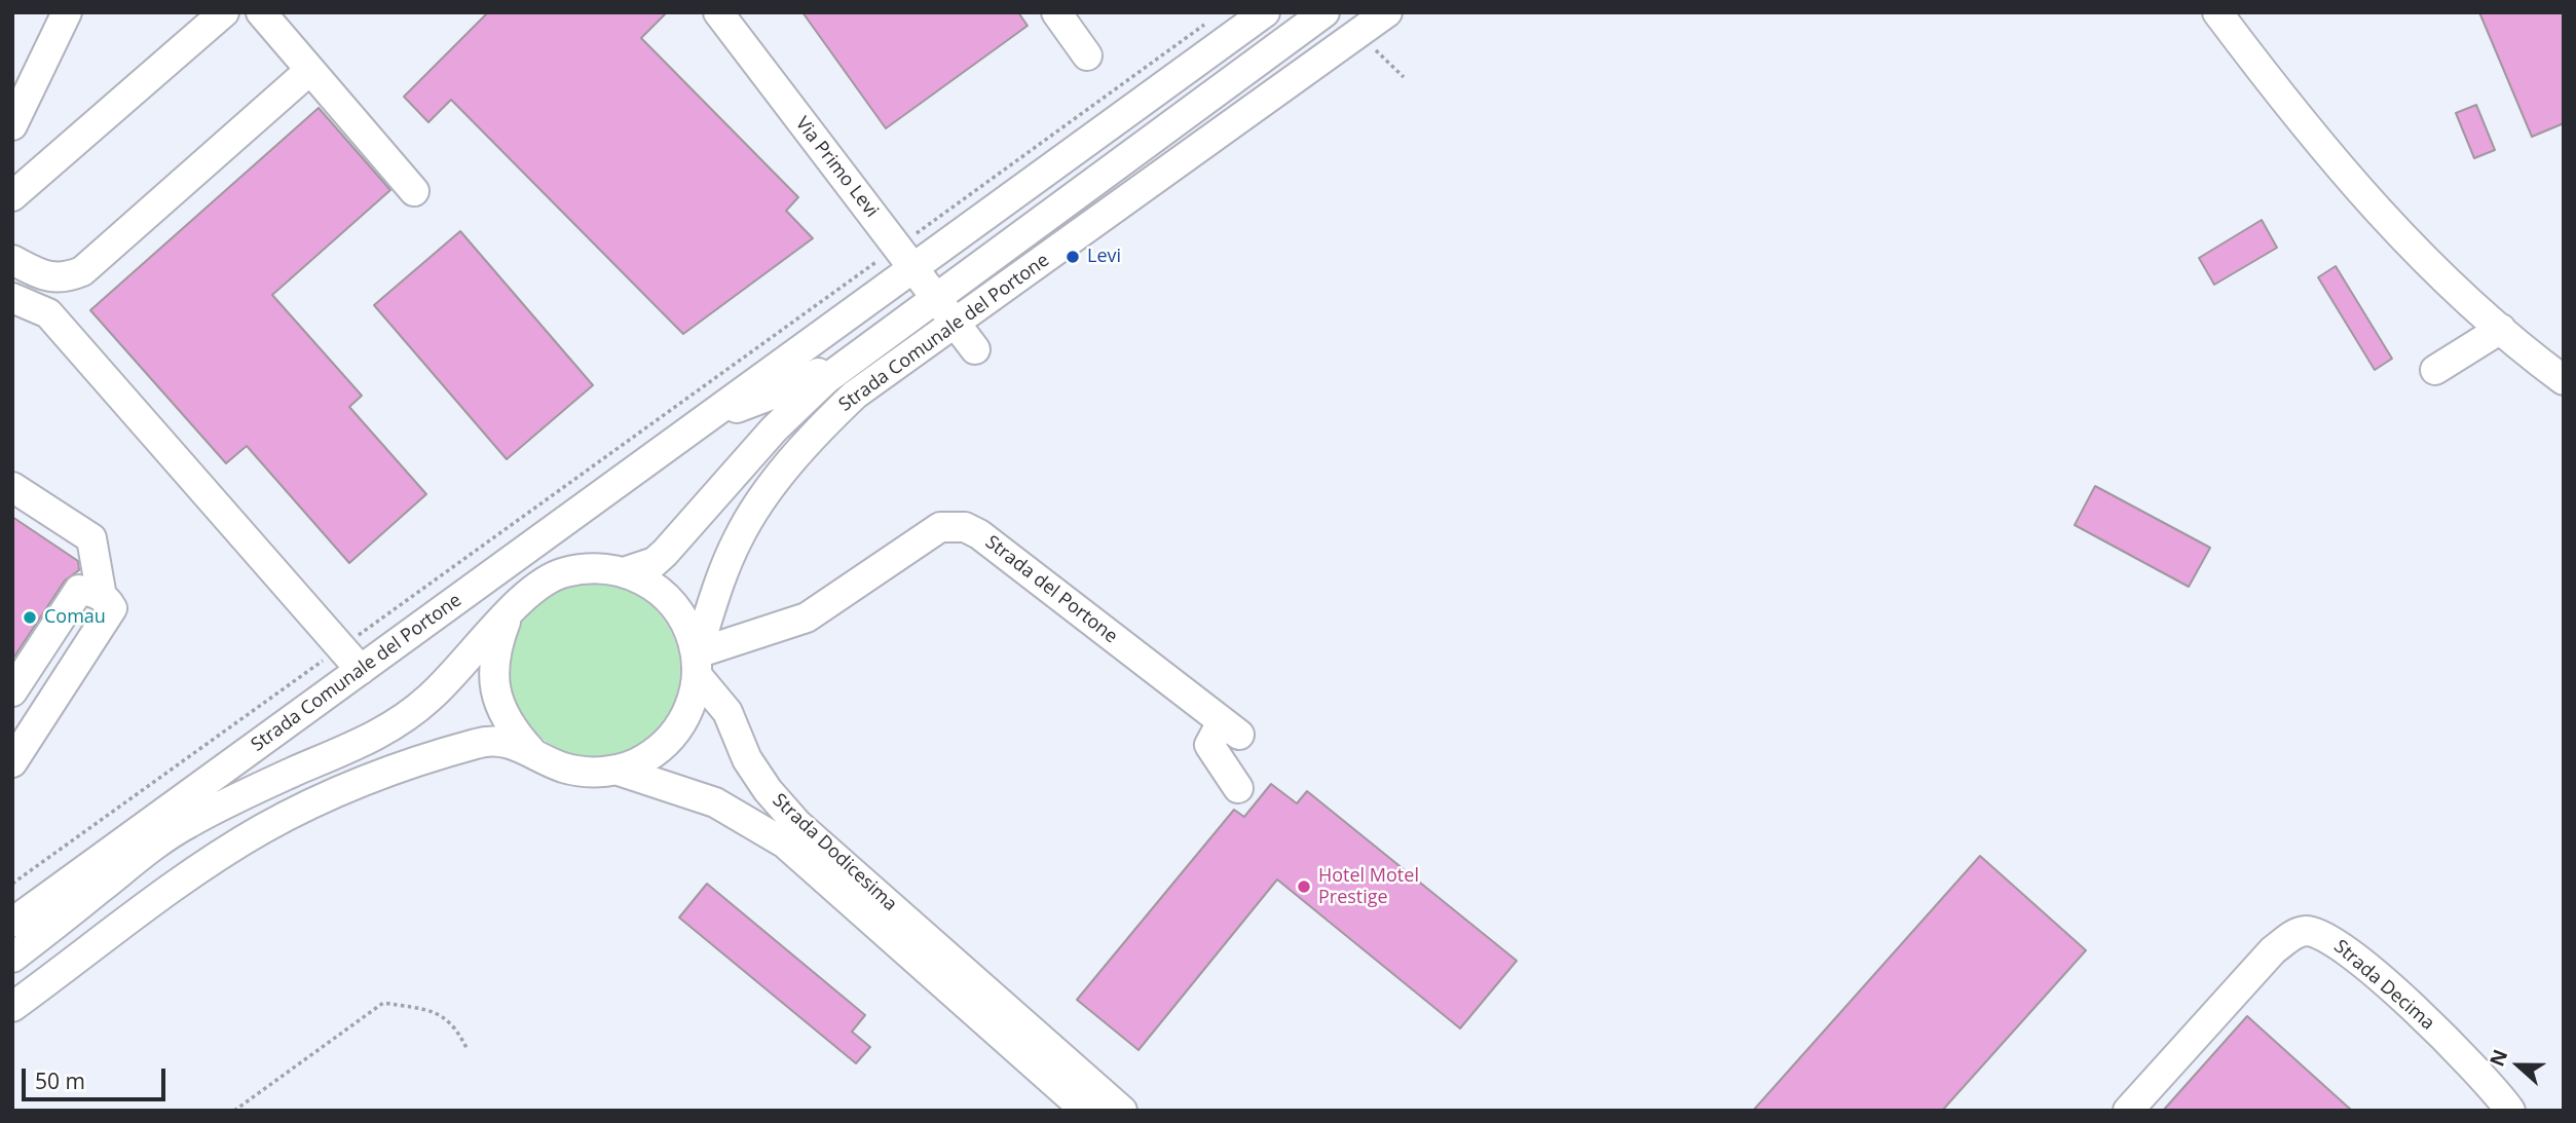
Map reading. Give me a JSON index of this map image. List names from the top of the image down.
{
  "streets": {
    "street": [
      "Via Primo Levi",
      "Strada Comunale del Portone",
      "Strada del Portone",
      "Strada Dodicesima",
      "Strada Decima"
    ]
  },
  "crossings": [
    ["Via Primo Levi", "Strada Comunale del Portone"],
    ["Strada Comunale del Portone", "Strada del Portone"],
    ["Strada Comunale del Portone", "Strada Dodicesima"],
    ["Strada del Portone", "Strada Dodicesima"]
  ],
  "places": ["Levi", "Comau", "Hotel Motel Prestige"],
  "scale_bar": "50 m",
  "north": "left"
}
